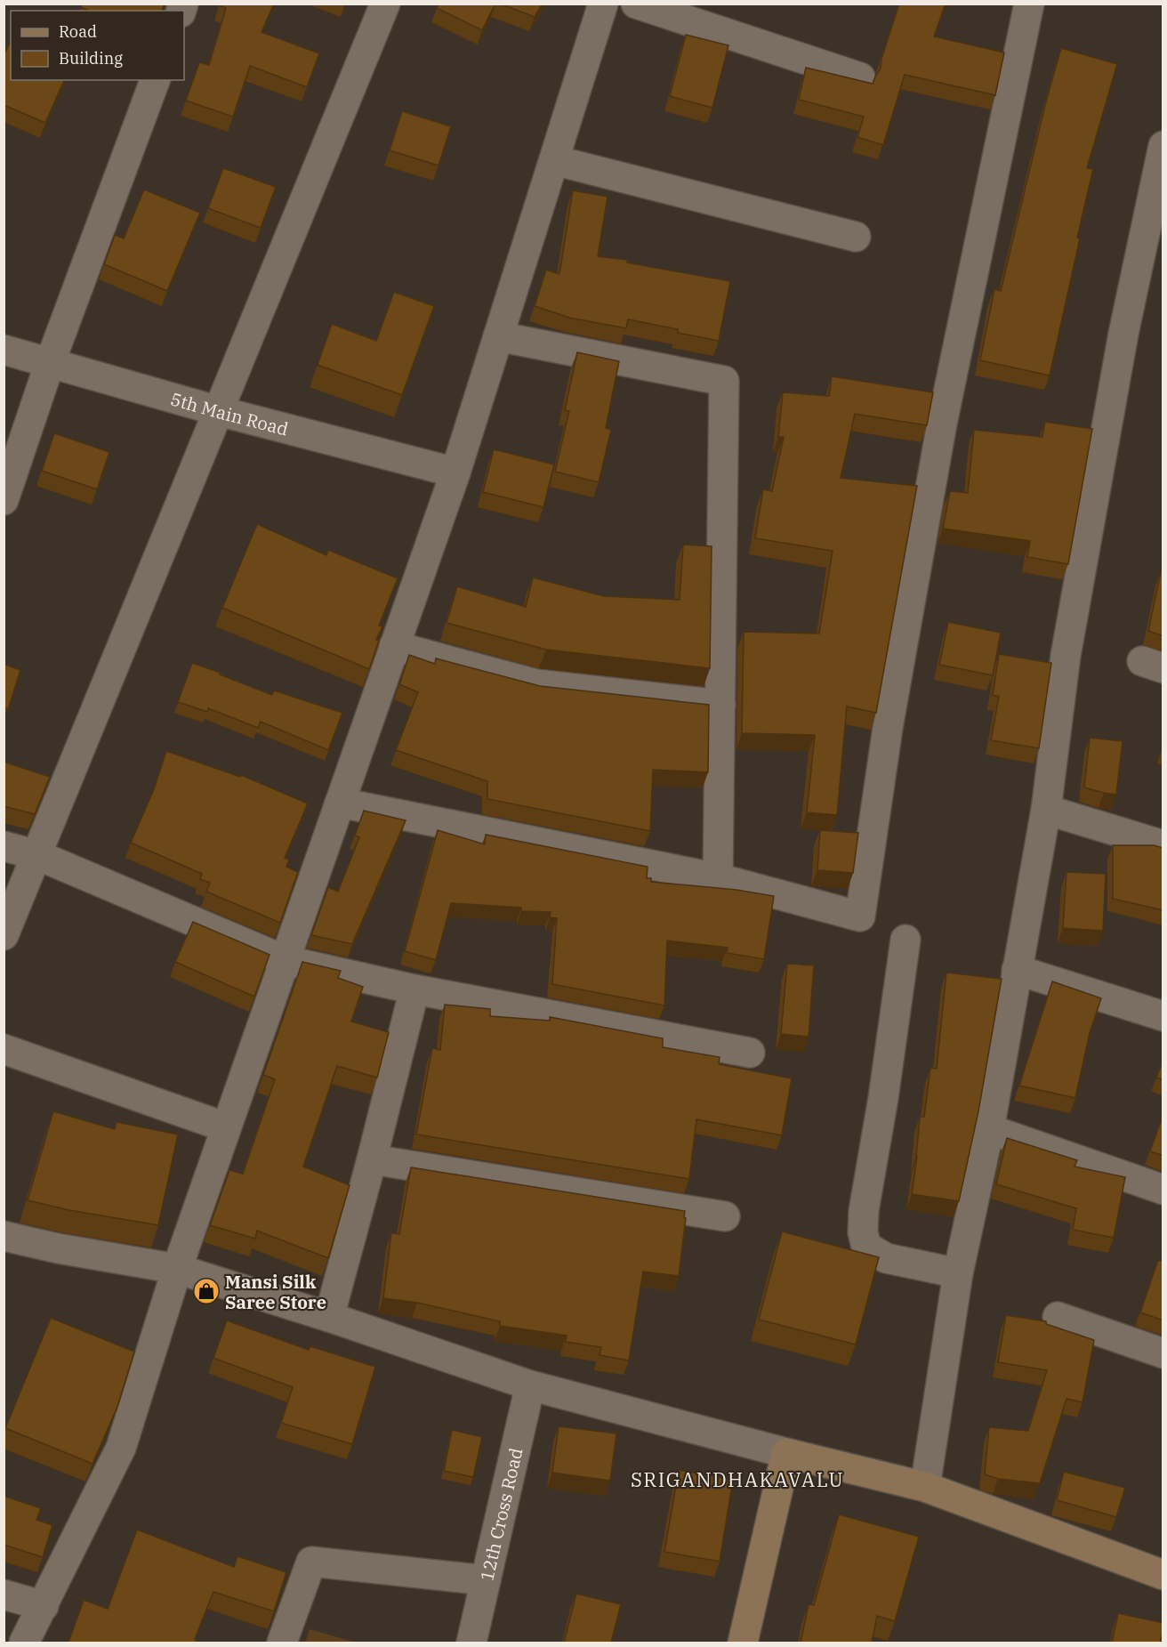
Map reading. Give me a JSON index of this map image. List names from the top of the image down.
{
  "streets": {
    "street": ["5th Main Road", "12th Cross Road"]
  },
  "districts": ["SRIGANDHAKAVALU"],
  "places": {
    "shop": ["Mansi Silk Saree Store"]
  },
  "legend": ["Road", "Building"]
}
